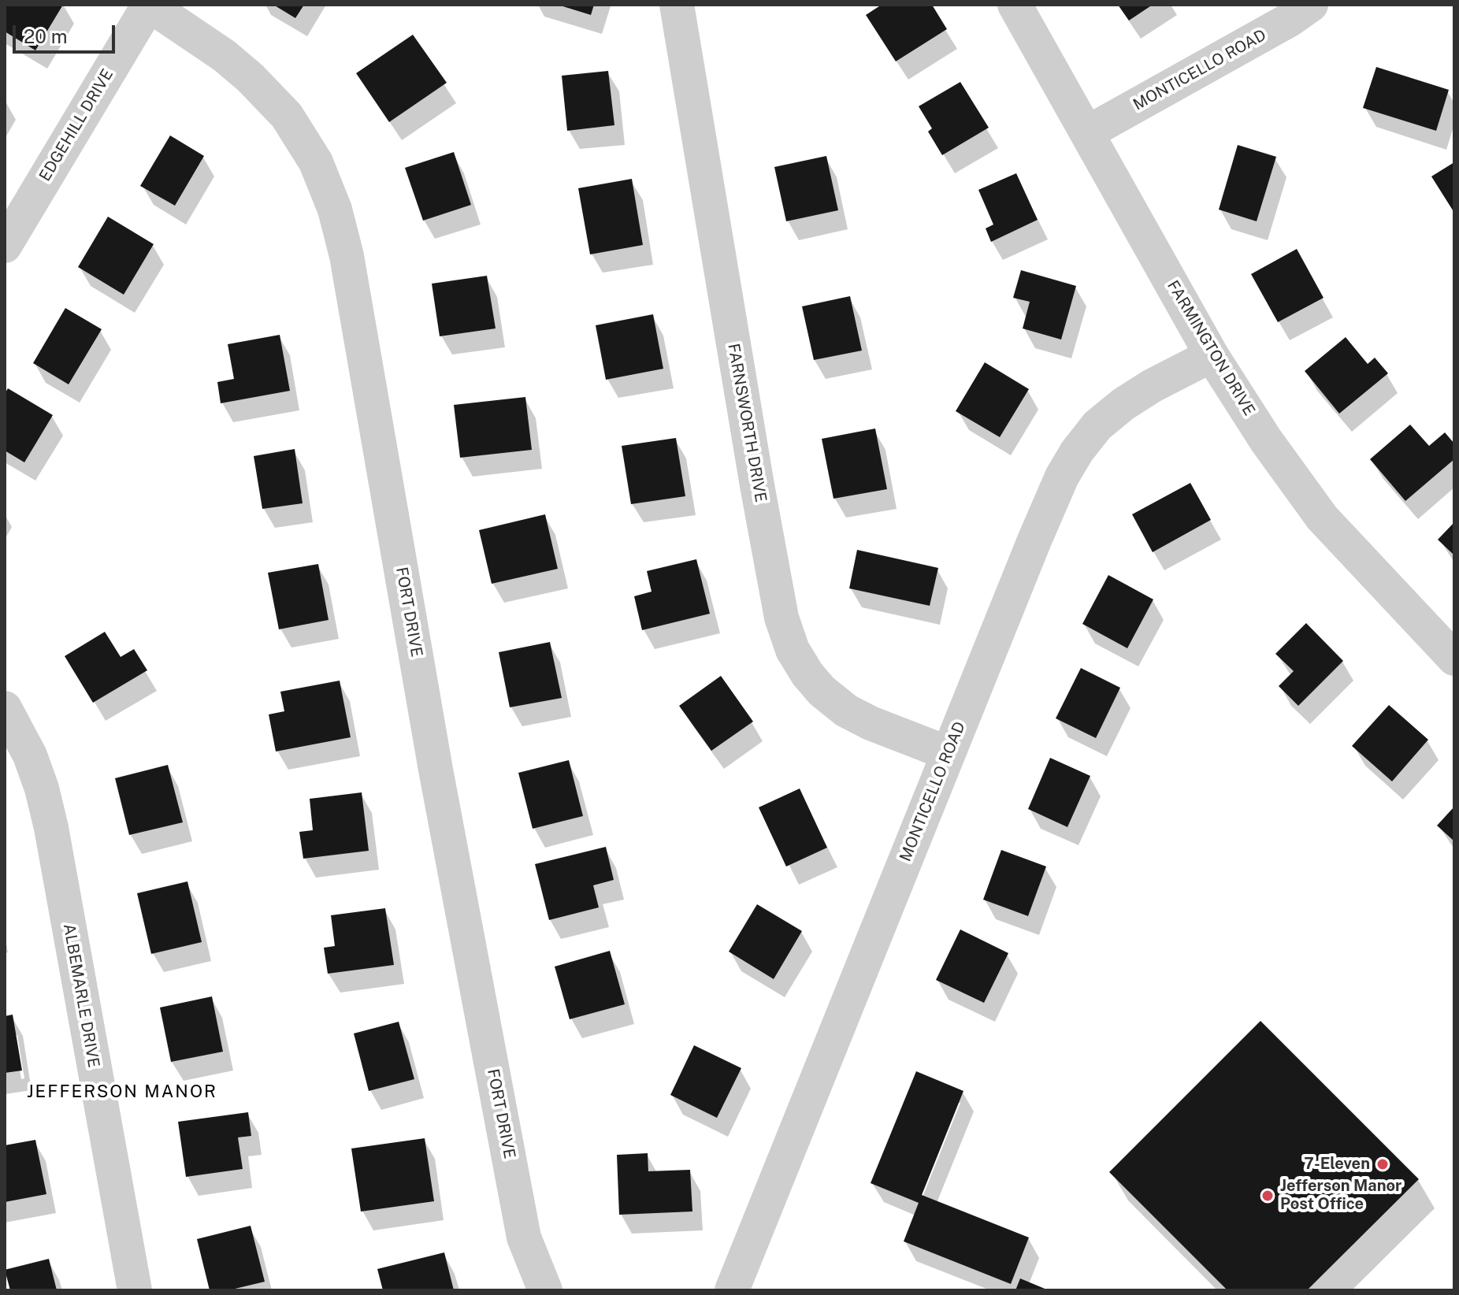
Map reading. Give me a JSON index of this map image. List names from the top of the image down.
{
  "streets": {
    "street": [
      "MONTICELLO ROAD",
      "EDGEHILL DRIVE",
      "FARMINGTON DRIVE",
      "FARNSWORTH DRIVE",
      "FORT DRIVE",
      "ALBEMARLE DRIVE"
    ]
  },
  "crossings": [
    ["MONTICELLO ROAD", "FARMINGTON DRIVE"],
    ["MONTICELLO ROAD", "FARNSWORTH DRIVE"],
    ["EDGEHILL DRIVE", "FORT DRIVE"]
  ],
  "districts": ["JEFFERSON MANOR"],
  "places": ["7-Eleven", "Jefferson Manor Post Office"],
  "scale_bar": "20 m"
}
